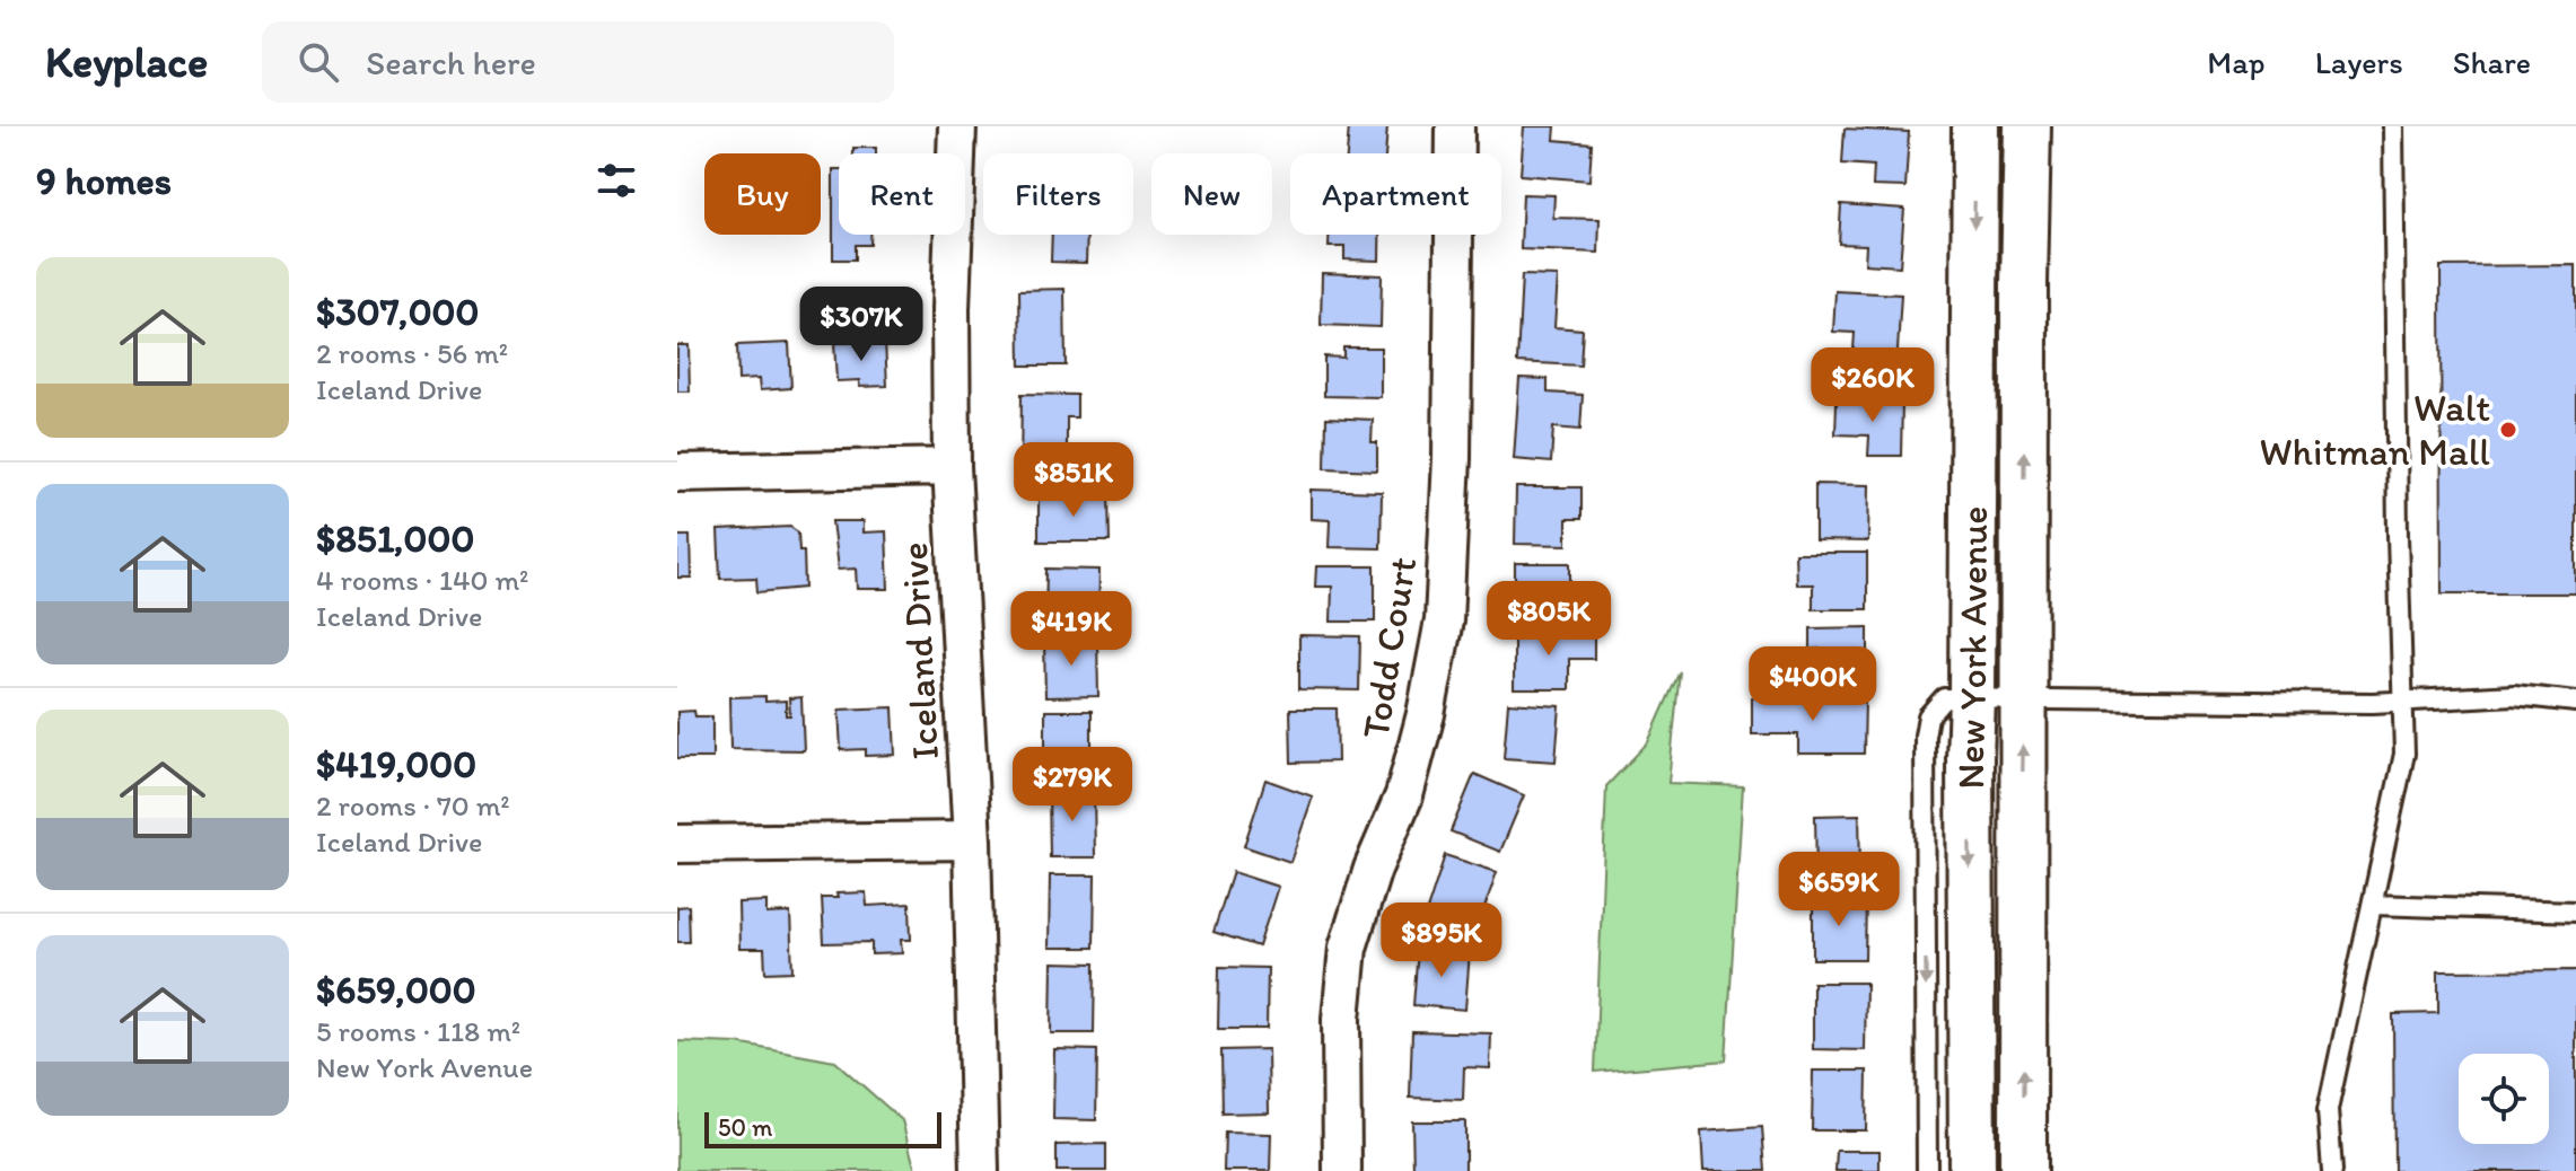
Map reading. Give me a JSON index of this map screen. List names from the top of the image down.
{
  "streets": {
    "street": ["Todd Court", "New York Avenue", "Iceland Drive"]
  },
  "places": ["Walt Whitman Mall"],
  "scale_bar": "50 m",
  "page": {
    "header": "Keyplace",
    "search": "Search here",
    "nav": ["Map", "Layers", "Share"],
    "heading": "9 homes",
    "chip": [
      "Buy",
      "Rent",
      "Filters",
      "New",
      "Apartment"
    ],
    "list": [
      {
        "name": "$307,000",
        "note": "2 rooms · 56 m² · Iceland Drive"
      },
      {
        "name": "$851,000",
        "note": "4 rooms · 140 m² · Iceland Drive"
      },
      {
        "name": "$419,000",
        "note": "2 rooms · 70 m² · Iceland Drive"
      },
      {
        "name": "$659,000",
        "note": "5 rooms · 118 m² · New York Avenue"
      }
    ],
    "price": [
      "$307K",
      "$260K",
      "$851K",
      "$805K",
      "$419K",
      "$400K",
      "$279K",
      "$659K",
      "$895K"
    ],
    "scale": "50 m"
  }
}
